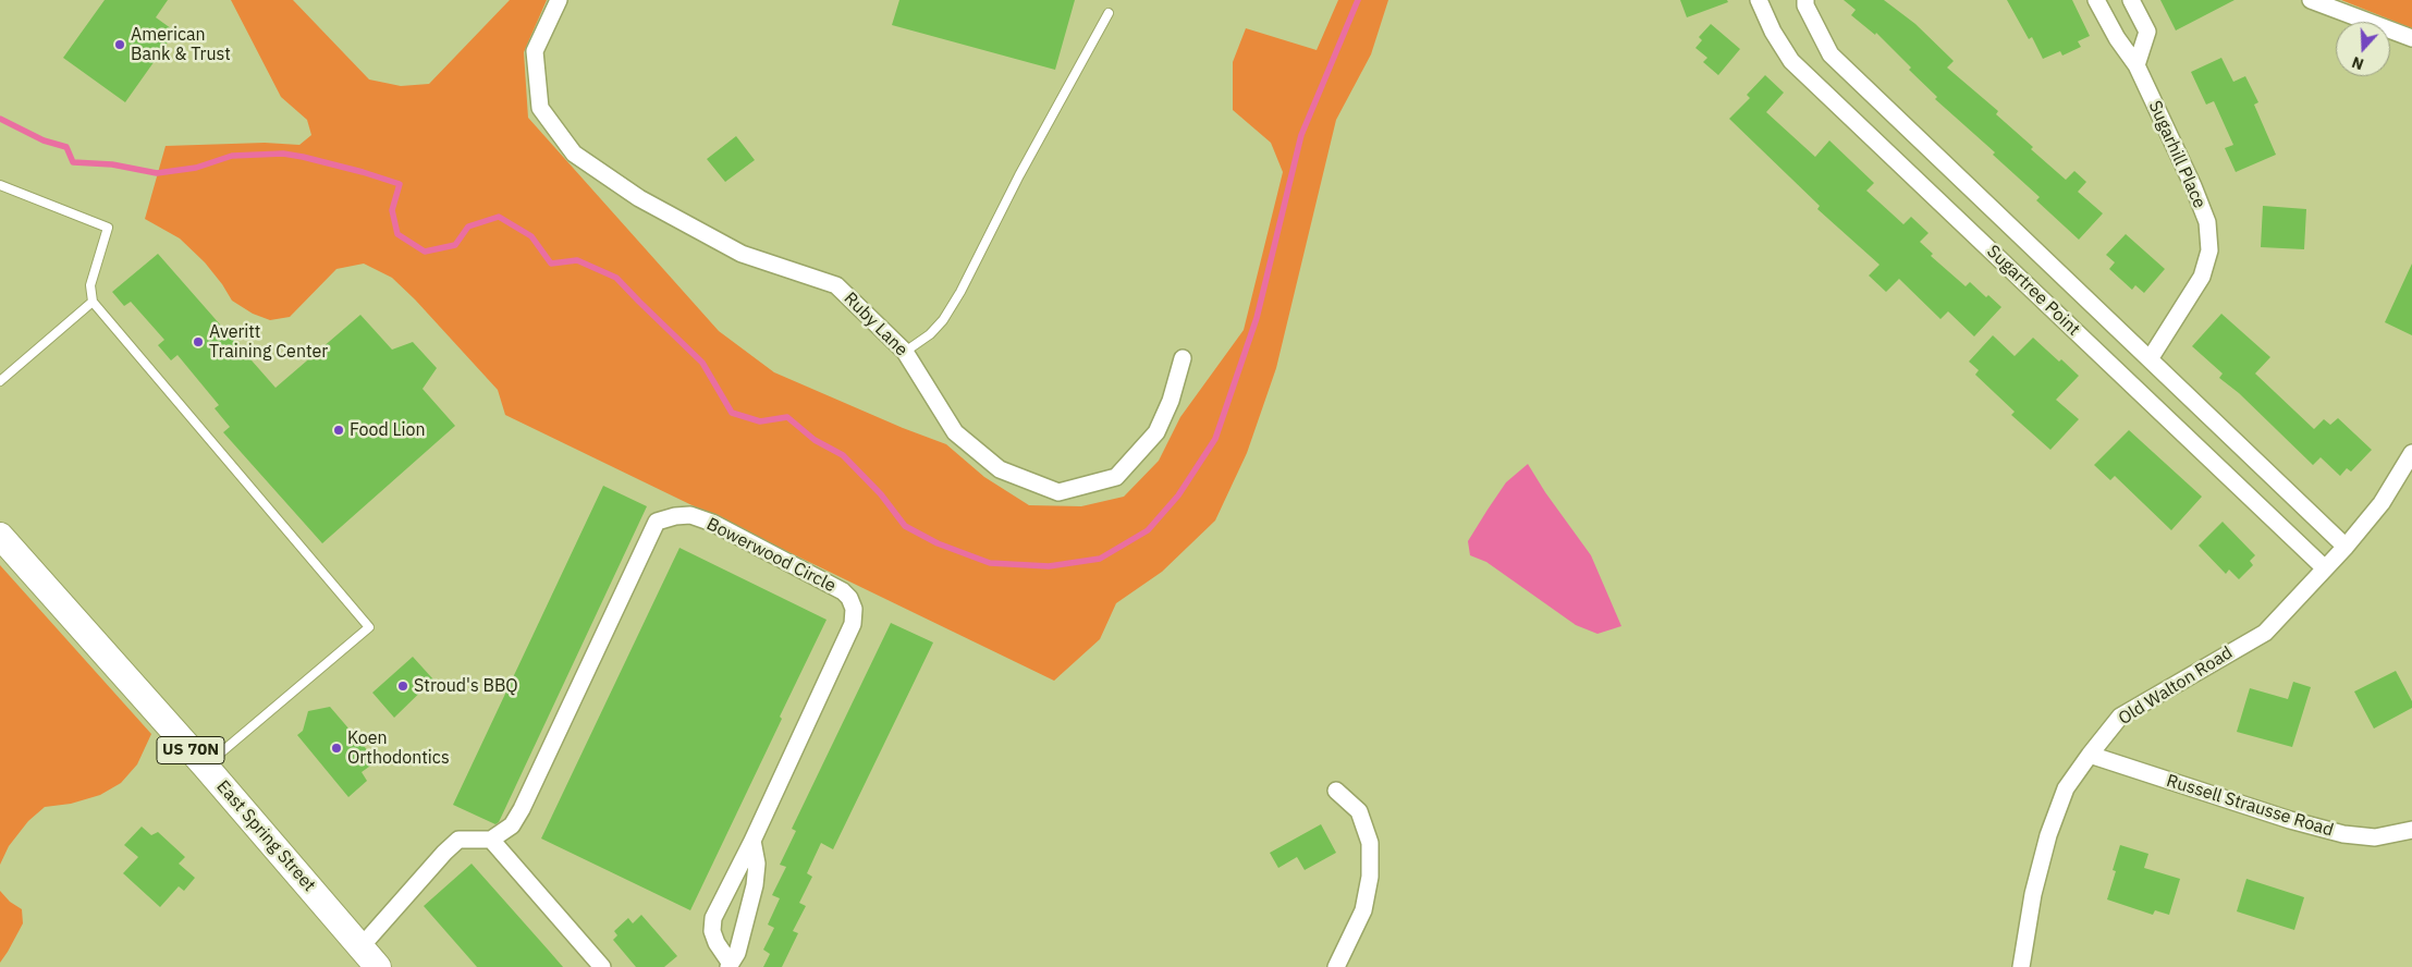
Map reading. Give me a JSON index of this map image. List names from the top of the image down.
{
  "streets": {
    "main road": ["US 70N", "East Spring Street"],
    "street": [
      "Sugarhill Place",
      "Sugartree Point",
      "Ruby Lane",
      "Bowerwood Circle",
      "Old Walton Road",
      "Russell Strausse Road"
    ]
  },
  "crossings": [
    ["Sugarhill Place", "Sugartree Point"],
    ["Sugartree Point", "Old Walton Road"],
    ["Old Walton Road", "Russell Strausse Road"]
  ],
  "places": [
    "American Bank & Trust",
    "Averitt Training Center",
    "Food Lion",
    "Stroud's BBQ",
    "Koen Orthodontics"
  ],
  "north": "bottom"
}
